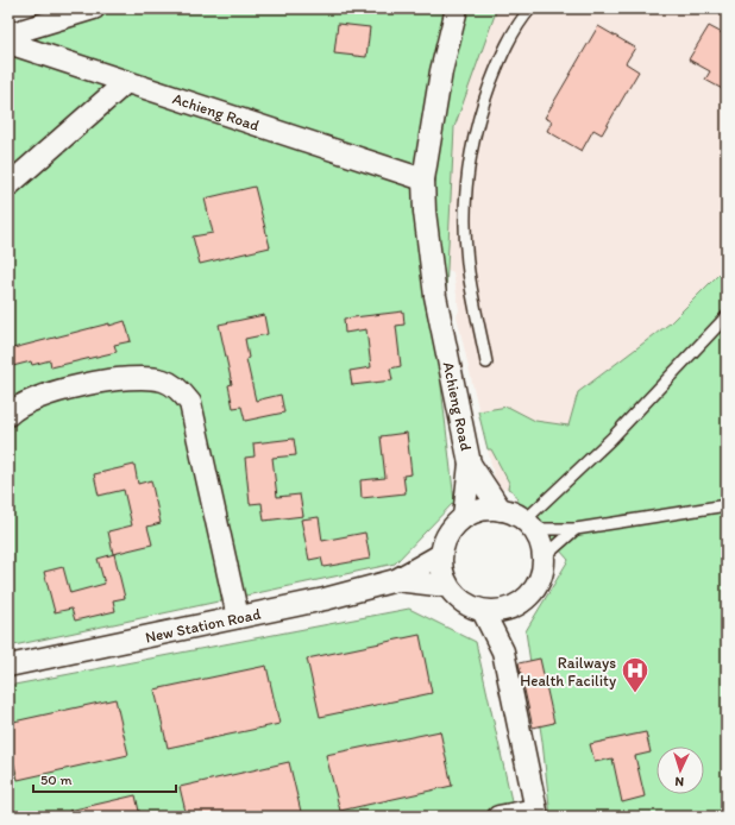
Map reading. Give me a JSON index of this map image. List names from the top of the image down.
{
  "streets": {
    "street": ["Achieng Road", "New Station Road"]
  },
  "places": {
    "hospital": ["Railways Health Facility"]
  },
  "scale_bar": "50 m",
  "north": "bottom"
}
